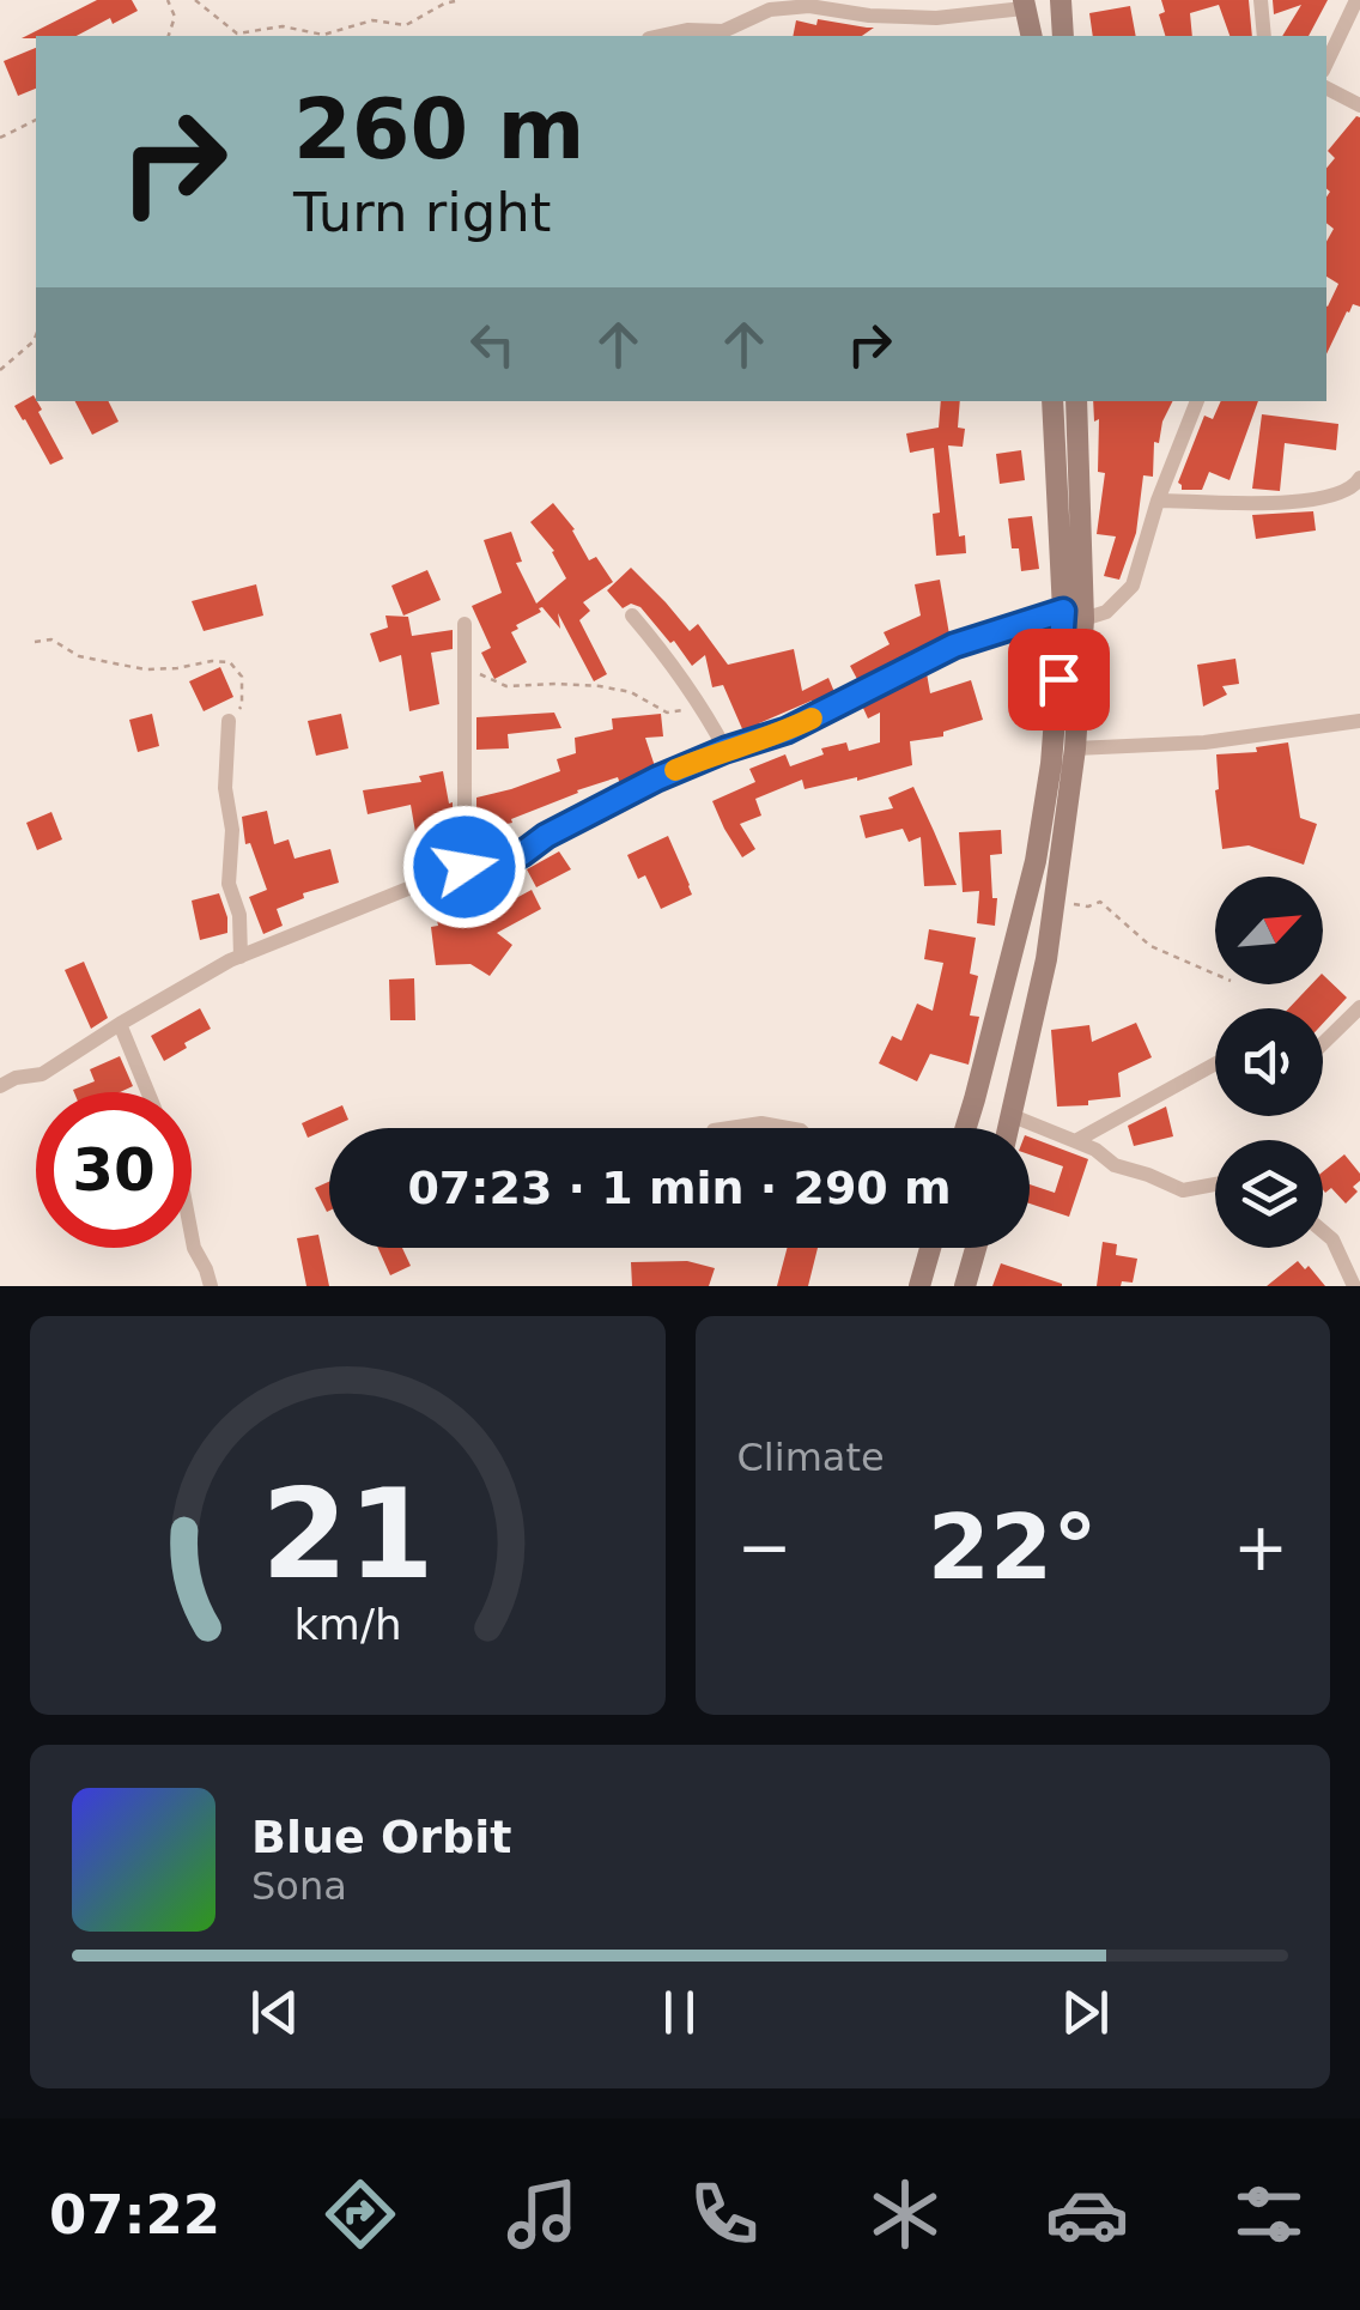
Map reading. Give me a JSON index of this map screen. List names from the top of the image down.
{
  "north": "top right",
  "page": {
    "turn": ["260 m", "Turn right"],
    "limit": "30",
    "trip": "07:23 · 1 min · 290 m",
    "tile": "Climate",
    "heat": ["−", "22°", "+"],
    "song": ["Blue Orbit", "Sona"],
    "tabs": "07:22",
    "gauge": ["21", "km/h"]
  }
}
